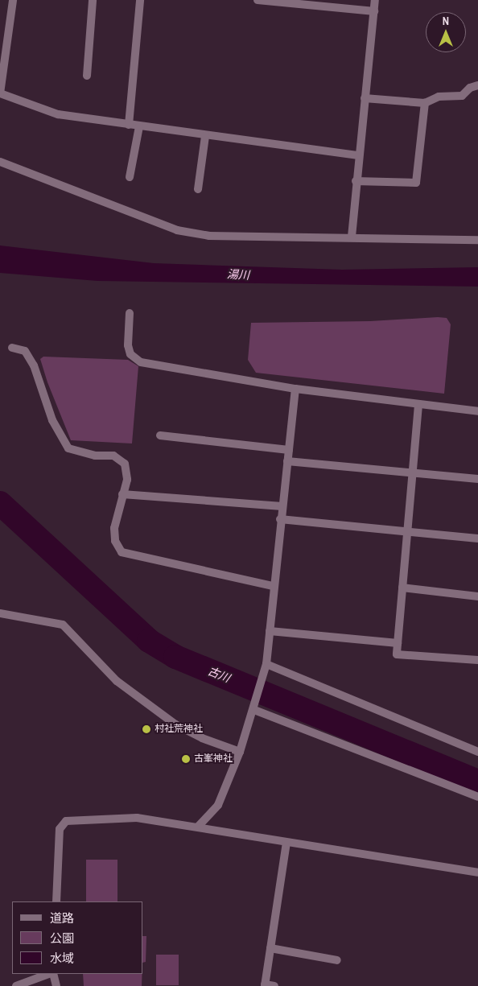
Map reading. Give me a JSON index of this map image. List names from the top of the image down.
{
  "water": ["湯川", "古川"],
  "places": ["村社荒神社", "古峯神社"],
  "legend": ["道路", "公園", "水域"],
  "north": "top"
}
